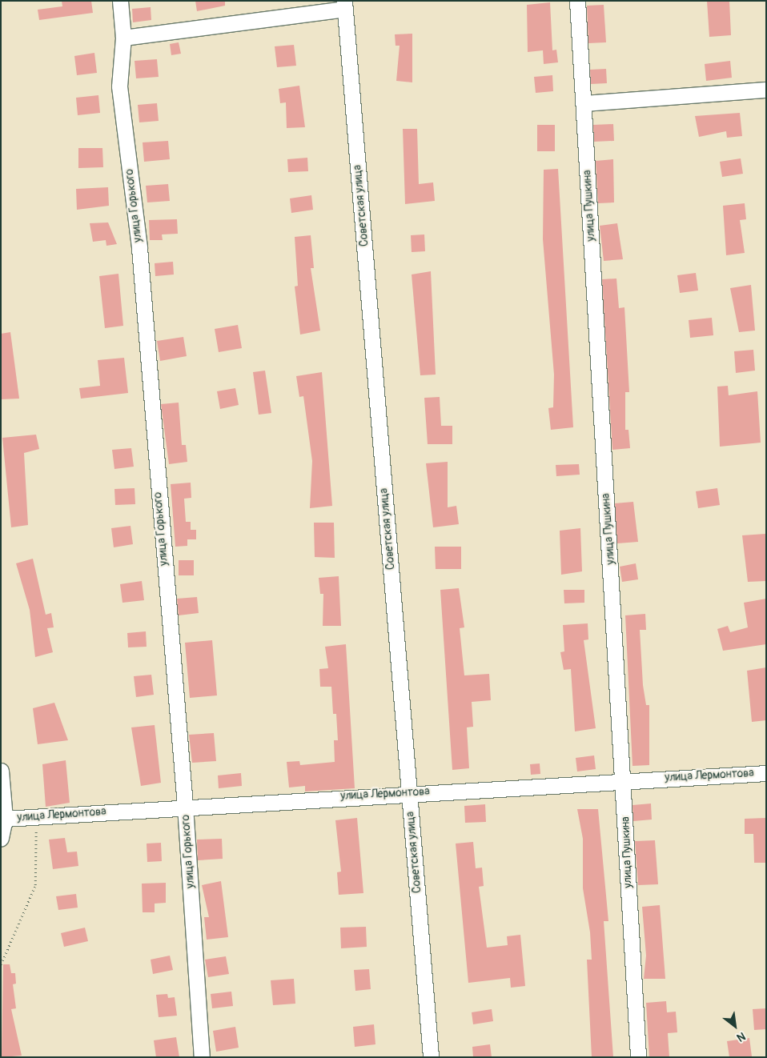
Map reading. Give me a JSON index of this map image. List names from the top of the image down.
{
  "streets": {
    "street": [
      "улица Горького",
      "Советская улица",
      "улица Пушкина",
      "улица Лермонтова"
    ]
  },
  "crossings": [
    ["улица Горького", "улица Лермонтова"],
    ["Советская улица", "улица Лермонтова"],
    ["улица Пушкина", "улица Лермонтова"]
  ],
  "north": "bottom right"
}
